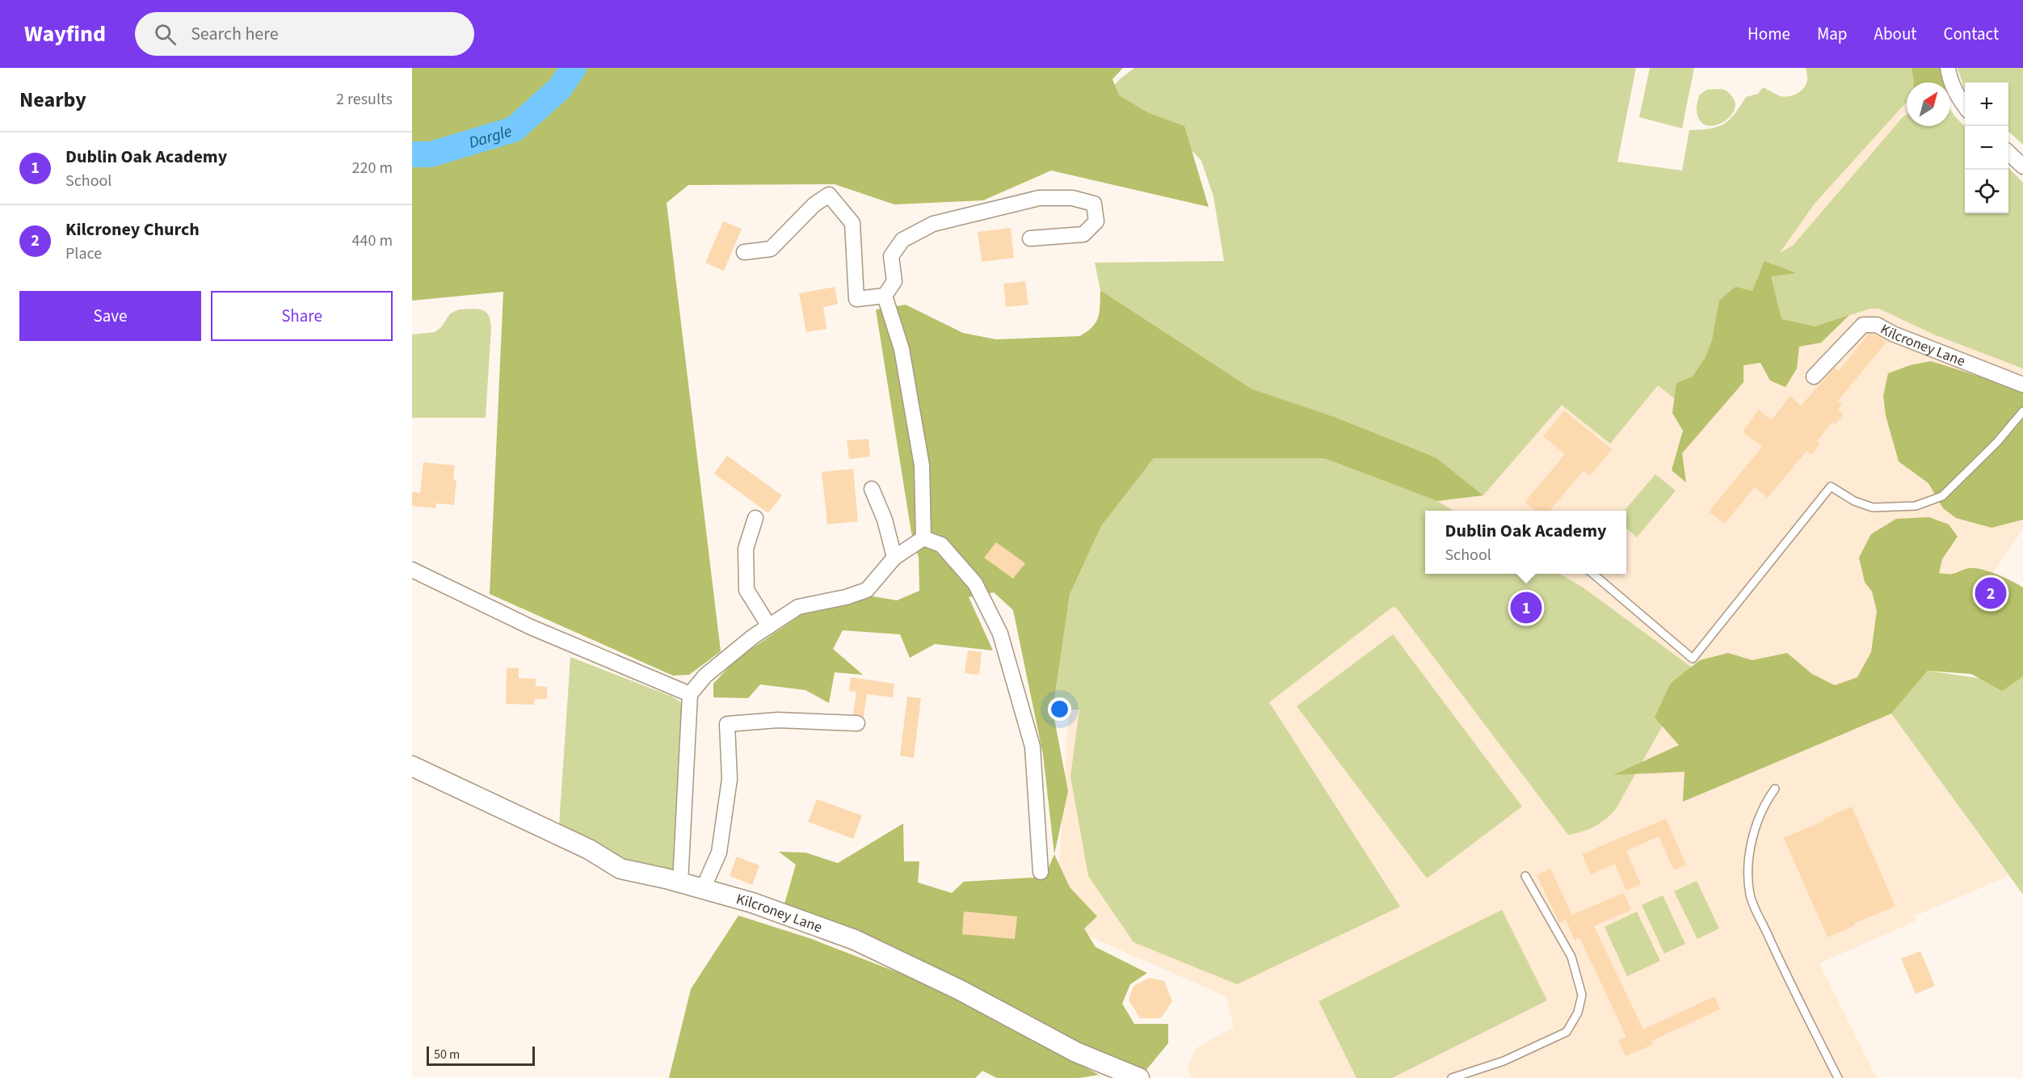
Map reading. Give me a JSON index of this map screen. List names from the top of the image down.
{
  "streets": {
    "street": ["Kilcroney Lane"]
  },
  "water": ["Dargle"],
  "scale_bar": "50 m",
  "north": "top right",
  "page": {
    "header": "Wayfind",
    "search": "Search here",
    "nav": [
      "Home",
      "Map",
      "About",
      "Contact"
    ],
    "heading": ["Nearby", "2 results"],
    "map_buttons": ["+", "−"],
    "list": [
      {
        "mark": "1",
        "name": "Dublin Oak Academy",
        "note": "School",
        "value": "220 m"
      },
      {
        "mark": "2",
        "name": "Kilcroney Church",
        "note": "Place",
        "value": "440 m"
      }
    ],
    "buttons": ["Save", "Share"],
    "popup": ["Dublin Oak Academy", "School"],
    "pins": ["2", "1"],
    "scale": "50 m"
  }
}
